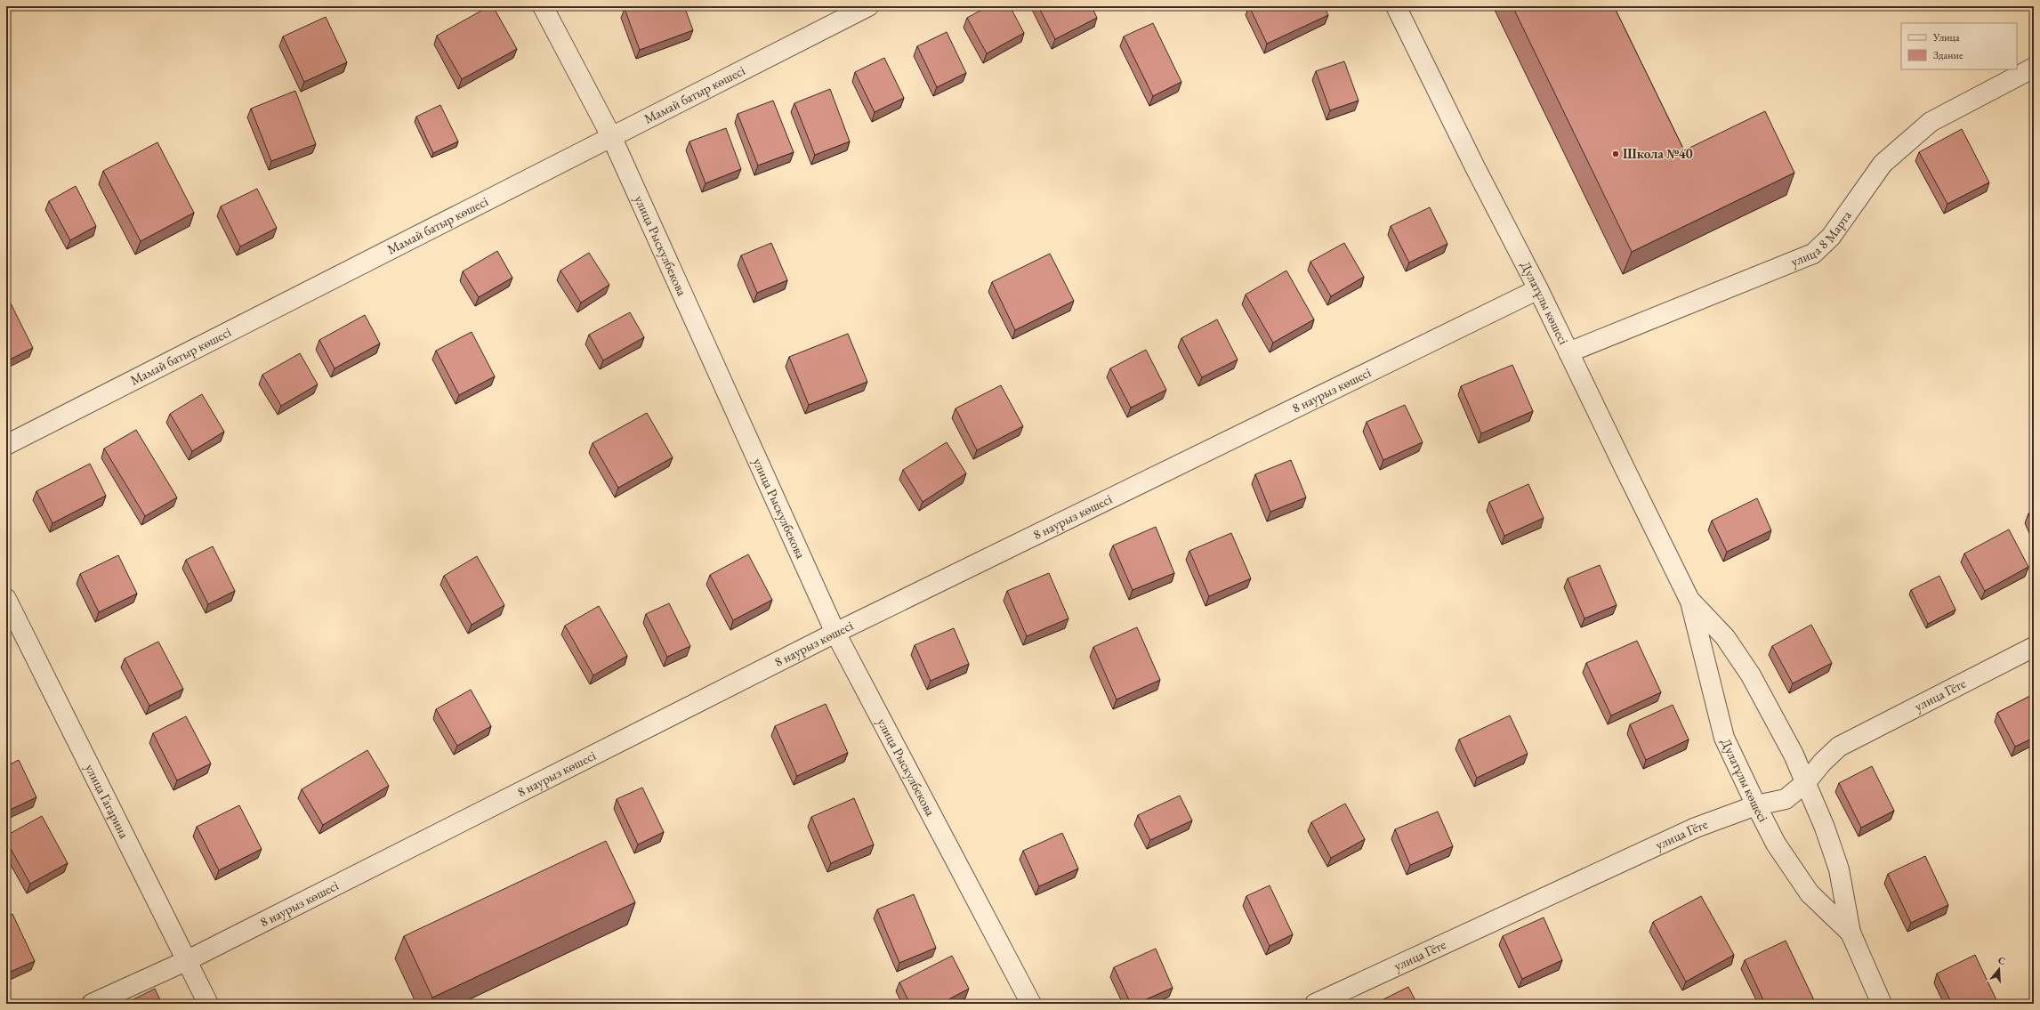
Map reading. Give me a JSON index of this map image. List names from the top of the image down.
{
  "streets": {
    "street": [
      "Мамай батыр көшесі",
      "улица 8 Марта",
      "улица Рыскулбекова",
      "Дулатұлы көшесі",
      "8 наурыз көшесі",
      "улица Гёте",
      "улица Гагарина"
    ]
  },
  "crossings": [
    ["Мамай батыр көшесі", "улица Рыскулбекова"],
    ["улица 8 Марта", "Дулатұлы көшесі"],
    ["улица Рыскулбекова", "8 наурыз көшесі"],
    ["Дулатұлы көшесі", "8 наурыз көшесі"],
    ["Дулатұлы көшесі", "улица Гёте"],
    ["8 наурыз көшесі", "улица Гагарина"]
  ],
  "places": ["Школа №40"],
  "legend": ["Улица", "Здание"],
  "north": "top"
}
